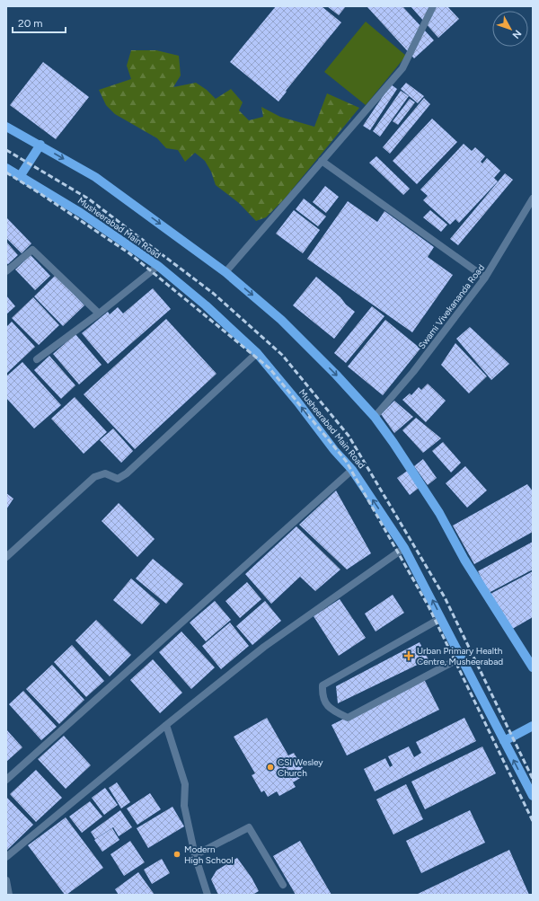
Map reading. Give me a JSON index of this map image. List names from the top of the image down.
{
  "streets": {
    "main road": ["Musheerabad Main Road"],
    "street": ["Swami Vivekananda Road"]
  },
  "places": {
    "health": ["Urban Primary Health Centre, Musheerabad"],
    "other": ["CSI Wesley Church", "Modern High School"]
  },
  "scale_bar": "20 m",
  "north": "bottom right"
}
